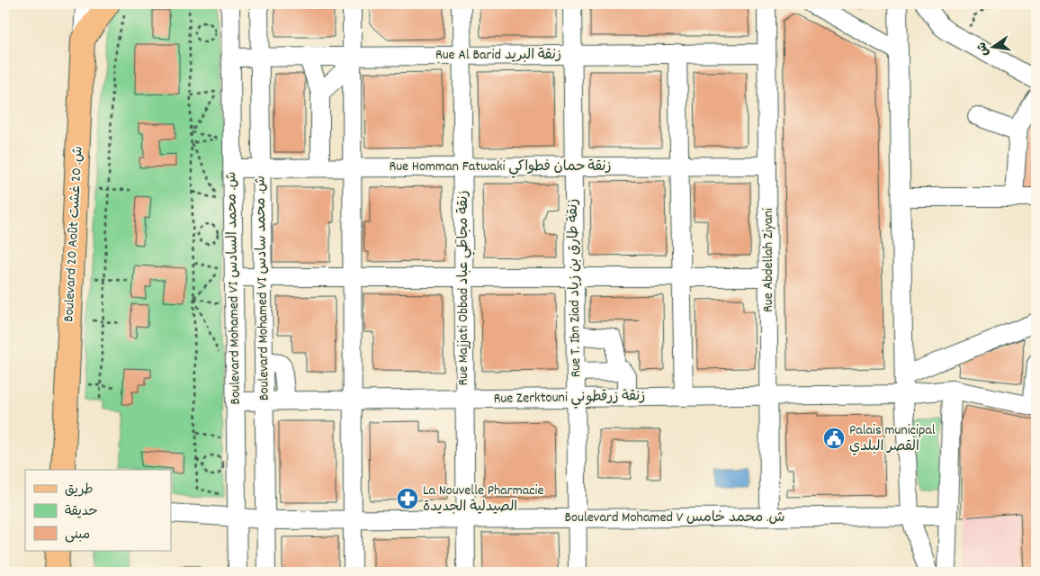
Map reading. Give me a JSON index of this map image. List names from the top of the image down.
{
  "streets": {
    "main road": ["Boulevard 20 Août ش. 20 غشت"],
    "street": [
      "Rue Al Barid زنقة البريد",
      "Rue Homman Fatwaki زنقة حمان فطواكي",
      "Rue Abdellah Ziyani",
      "Boulevard Mohamed VI ش. محمد السادس",
      "Boulevard Mohamed VI ش. محمد سادس",
      "Rue Majjati Obbad زنقة مجاطي عباد",
      "Rue T. Ibn Ziad زنقة طارق بن زياد",
      "Rue Zerktouni زنقة زرقطوني",
      "Boulevard Mohamed V ش. محمد خامس"
    ]
  },
  "crossings": [
    ["Rue Al Barid زنقة البريد", "Rue Abdellah Ziyani"],
    ["Rue Al Barid زنقة البريد", "Boulevard Mohamed VI ش. محمد السادس"],
    ["Rue Al Barid زنقة البريد", "Boulevard Mohamed VI ش. محمد سادس"],
    ["Rue Al Barid زنقة البريد", "Rue Majjati Obbad زنقة مجاطي عباد"],
    ["Rue Al Barid زنقة البريد", "Rue T. Ibn Ziad زنقة طارق بن زياد"],
    ["Rue Homman Fatwaki زنقة حمان فطواكي", "Rue Abdellah Ziyani"],
    ["Rue Homman Fatwaki زنقة حمان فطواكي", "Boulevard Mohamed VI ش. محمد السادس"],
    ["Rue Homman Fatwaki زنقة حمان فطواكي", "Boulevard Mohamed VI ش. محمد سادس"],
    ["Rue Homman Fatwaki زنقة حمان فطواكي", "Rue Majjati Obbad زنقة مجاطي عباد"],
    ["Rue Homman Fatwaki زنقة حمان فطواكي", "Rue T. Ibn Ziad زنقة طارق بن زياد"],
    ["Rue Abdellah Ziyani", "Rue Zerktouni زنقة زرقطوني"],
    ["Rue Abdellah Ziyani", "Boulevard Mohamed V ش. محمد خامس"],
    ["Boulevard Mohamed VI ش. محمد السادس", "Rue Zerktouni زنقة زرقطوني"],
    ["Boulevard Mohamed VI ش. محمد السادس", "Boulevard Mohamed V ش. محمد خامس"],
    ["Boulevard Mohamed VI ش. محمد سادس", "Rue Zerktouni زنقة زرقطوني"],
    ["Boulevard Mohamed VI ش. محمد سادس", "Boulevard Mohamed V ش. محمد خامس"],
    ["Rue Majjati Obbad زنقة مجاطي عباد", "Rue Zerktouni زنقة زرقطوني"],
    ["Rue Majjati Obbad زنقة مجاطي عباد", "Boulevard Mohamed V ش. محمد خامس"],
    ["Rue T. Ibn Ziad زنقة طارق بن زياد", "Rue Zerktouni زنقة زرقطوني"],
    ["Rue T. Ibn Ziad زنقة طارق بن زياد", "Boulevard Mohamed V ش. محمد خامس"]
  ],
  "places": {
    "public building": ["Palais municipal القصر البلدي"],
    "pharmacy": ["La Nouvelle Pharmacie الصيدلية الجديدة"]
  },
  "legend": ["طريق", "حديقة", "مبنى"],
  "north": "left"
}
